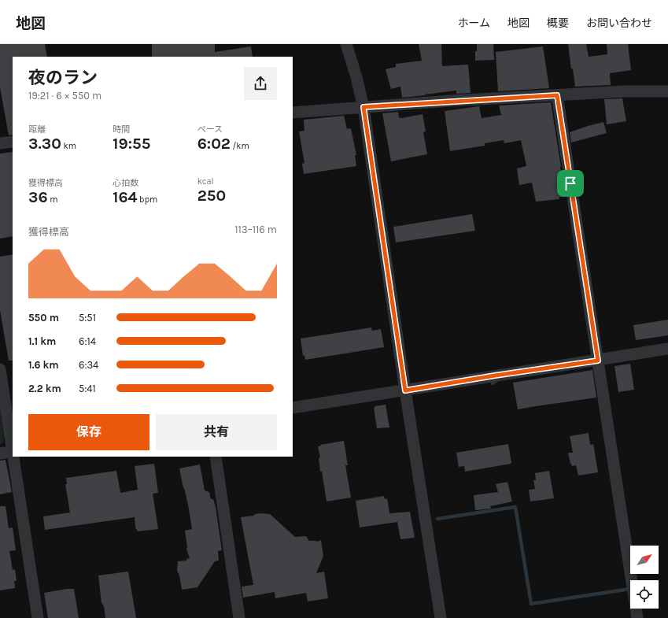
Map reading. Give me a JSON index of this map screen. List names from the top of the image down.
{
  "north": "top right",
  "page": {
    "header": "地図",
    "nav": [
      "ホーム",
      "地図",
      "概要",
      "お問い合わせ"
    ],
    "heading": ["夜のラン", "19:21 · 6 × 550 m"],
    "stats": [
      ["距離", "3.30 km"],
      ["時間", "19:55"],
      ["ペース", "6:02 /km"],
      ["獲得標高", "36 m"],
      ["心拍数", "164 bpm"],
      ["kcal", "250"]
    ],
    "chart": ["獲得標高", "113–116 m"],
    "list": [
      {
        "name": "550 m",
        "note": "5:51"
      },
      {
        "name": "1.1 km",
        "note": "6:14"
      },
      {
        "name": "1.6 km",
        "note": "6:34"
      },
      {
        "name": "2.2 km",
        "note": "5:41"
      }
    ],
    "buttons": ["保存", "共有"]
  }
}
